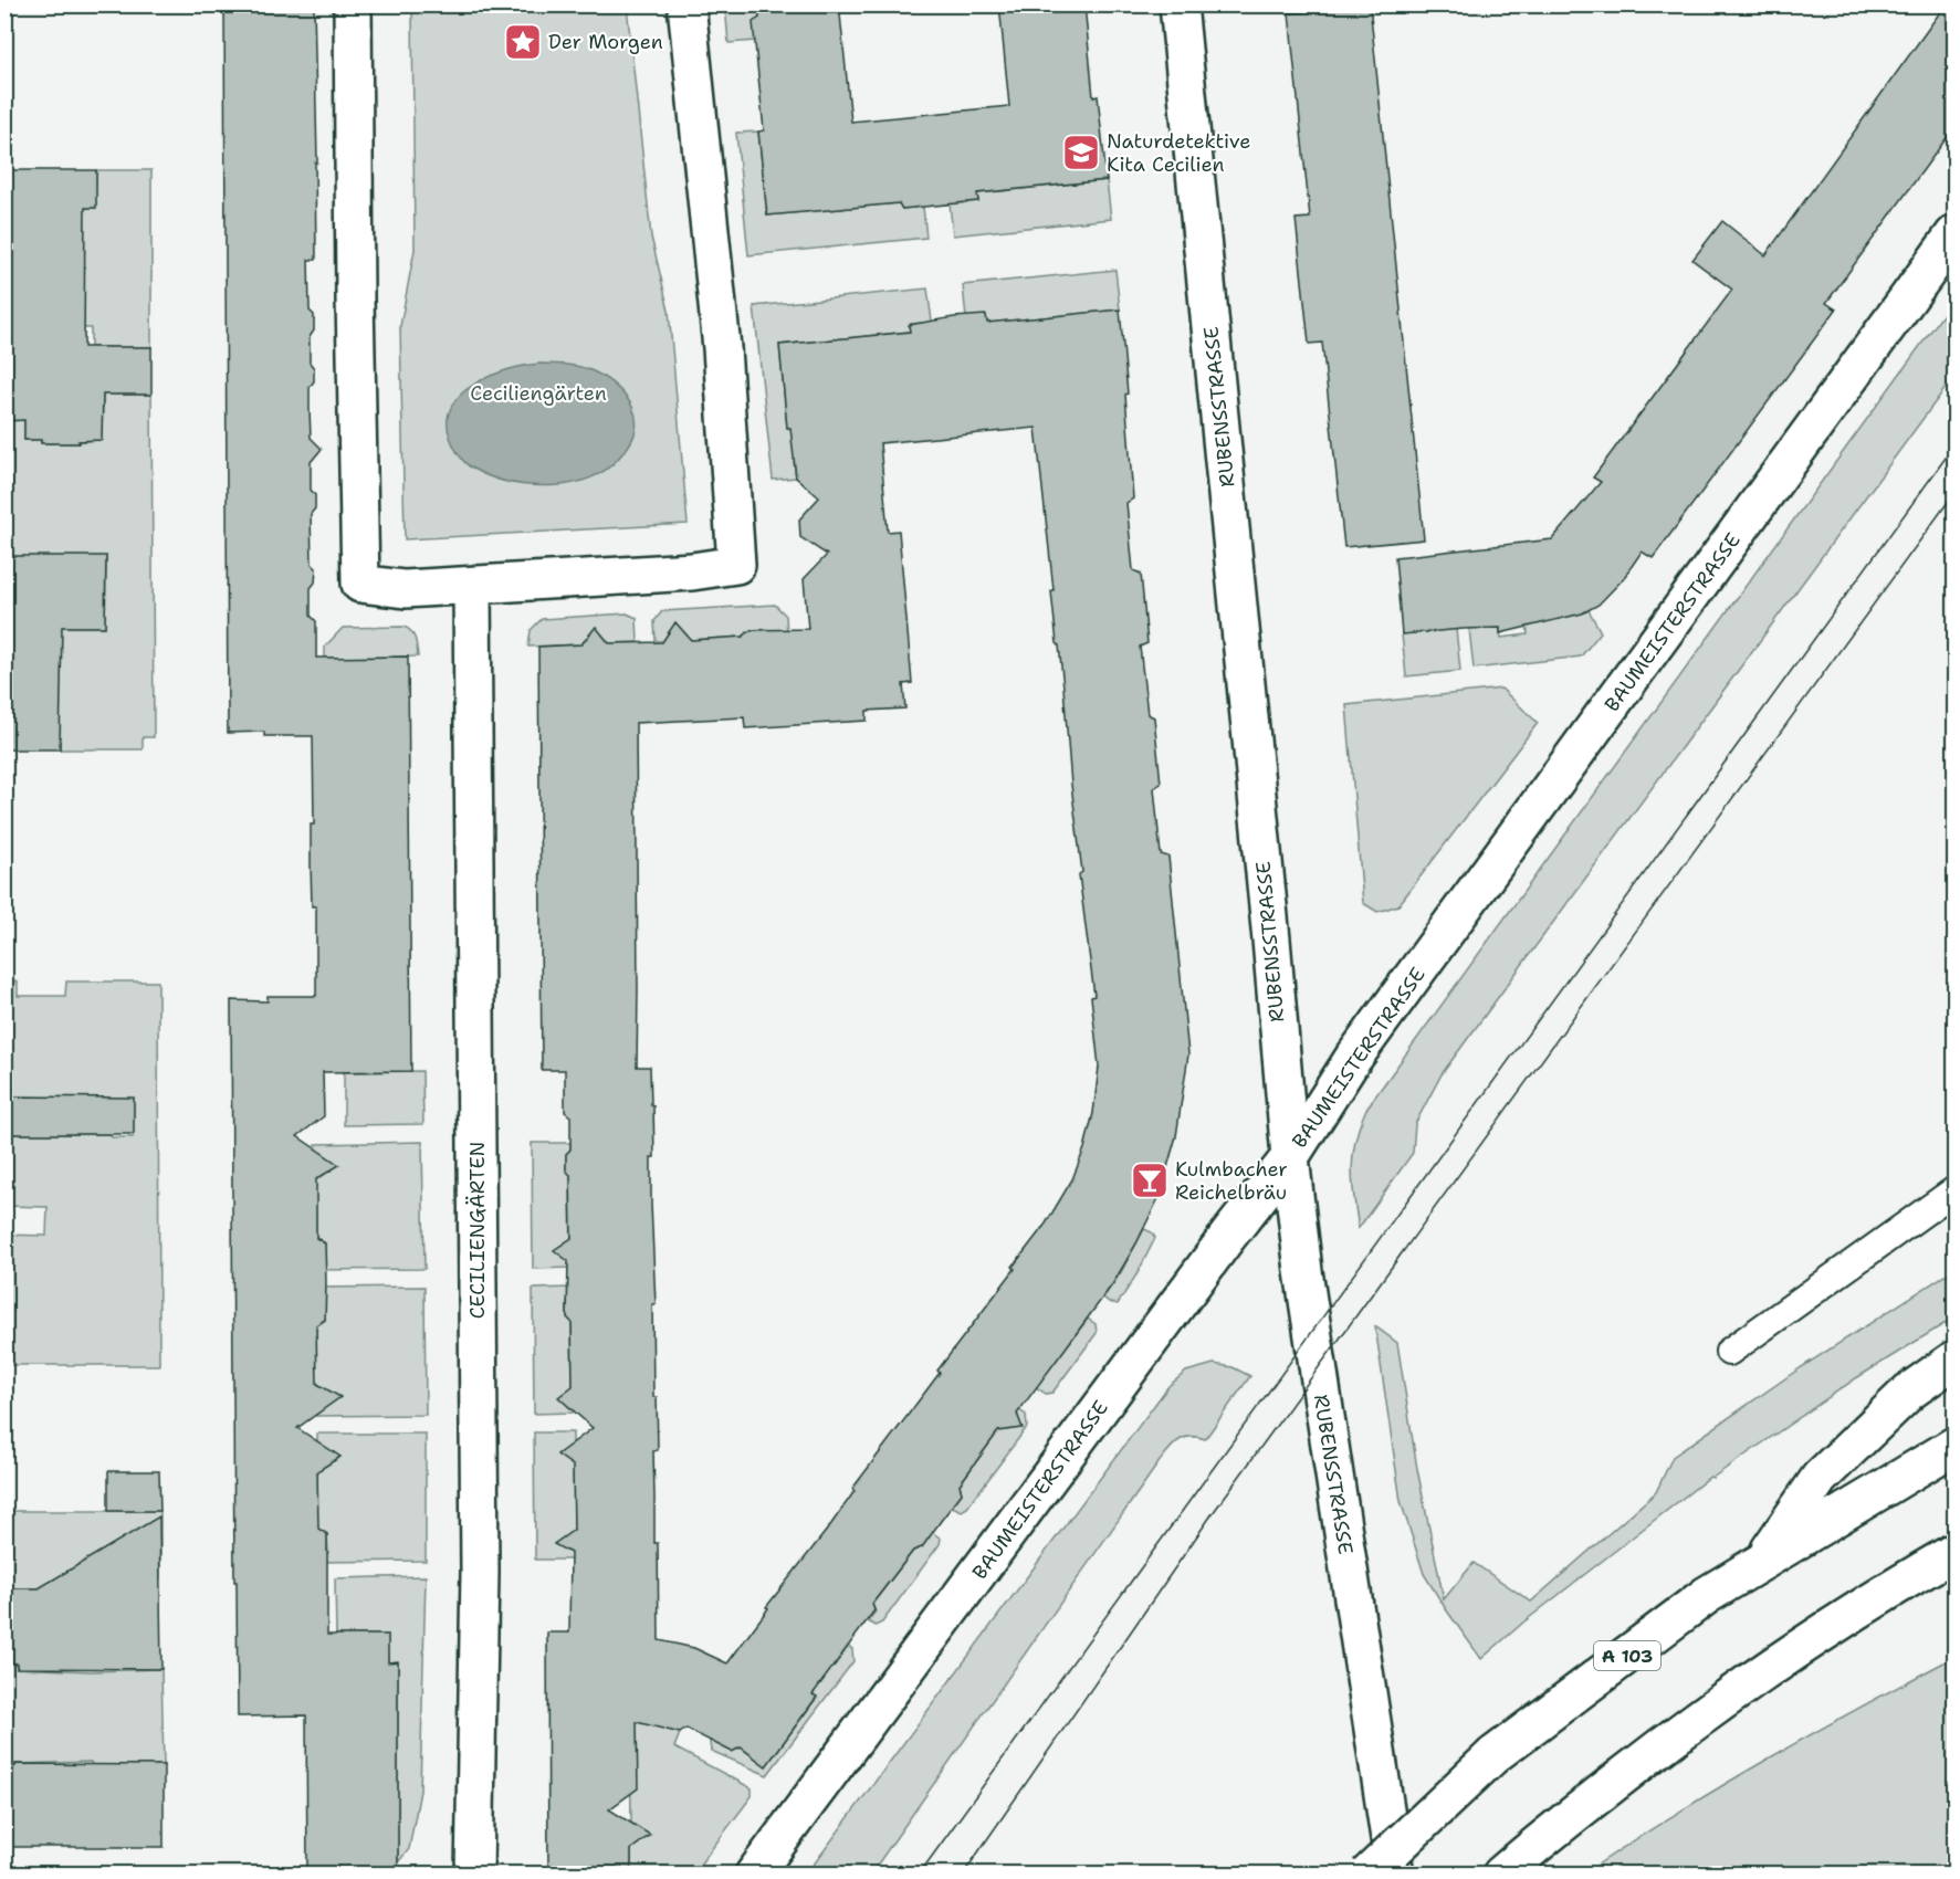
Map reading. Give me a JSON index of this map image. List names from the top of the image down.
{
  "streets": {
    "main road": [
      "RUBENSSTRASSE",
      "BAUMEISTERSTRASSE",
      "CECILIENGÄRTEN",
      "A 103"
    ]
  },
  "crossings": [
    ["RUBENSSTRASSE", "BAUMEISTERSTRASSE"]
  ],
  "parks": ["Ceciliengärten"],
  "places": {
    "place": ["Der Morgen"],
    "school or university": ["Naturdetektive Kita Cecilien"],
    "bar": ["Kulmbacher Reichelbräu"]
  }
}
